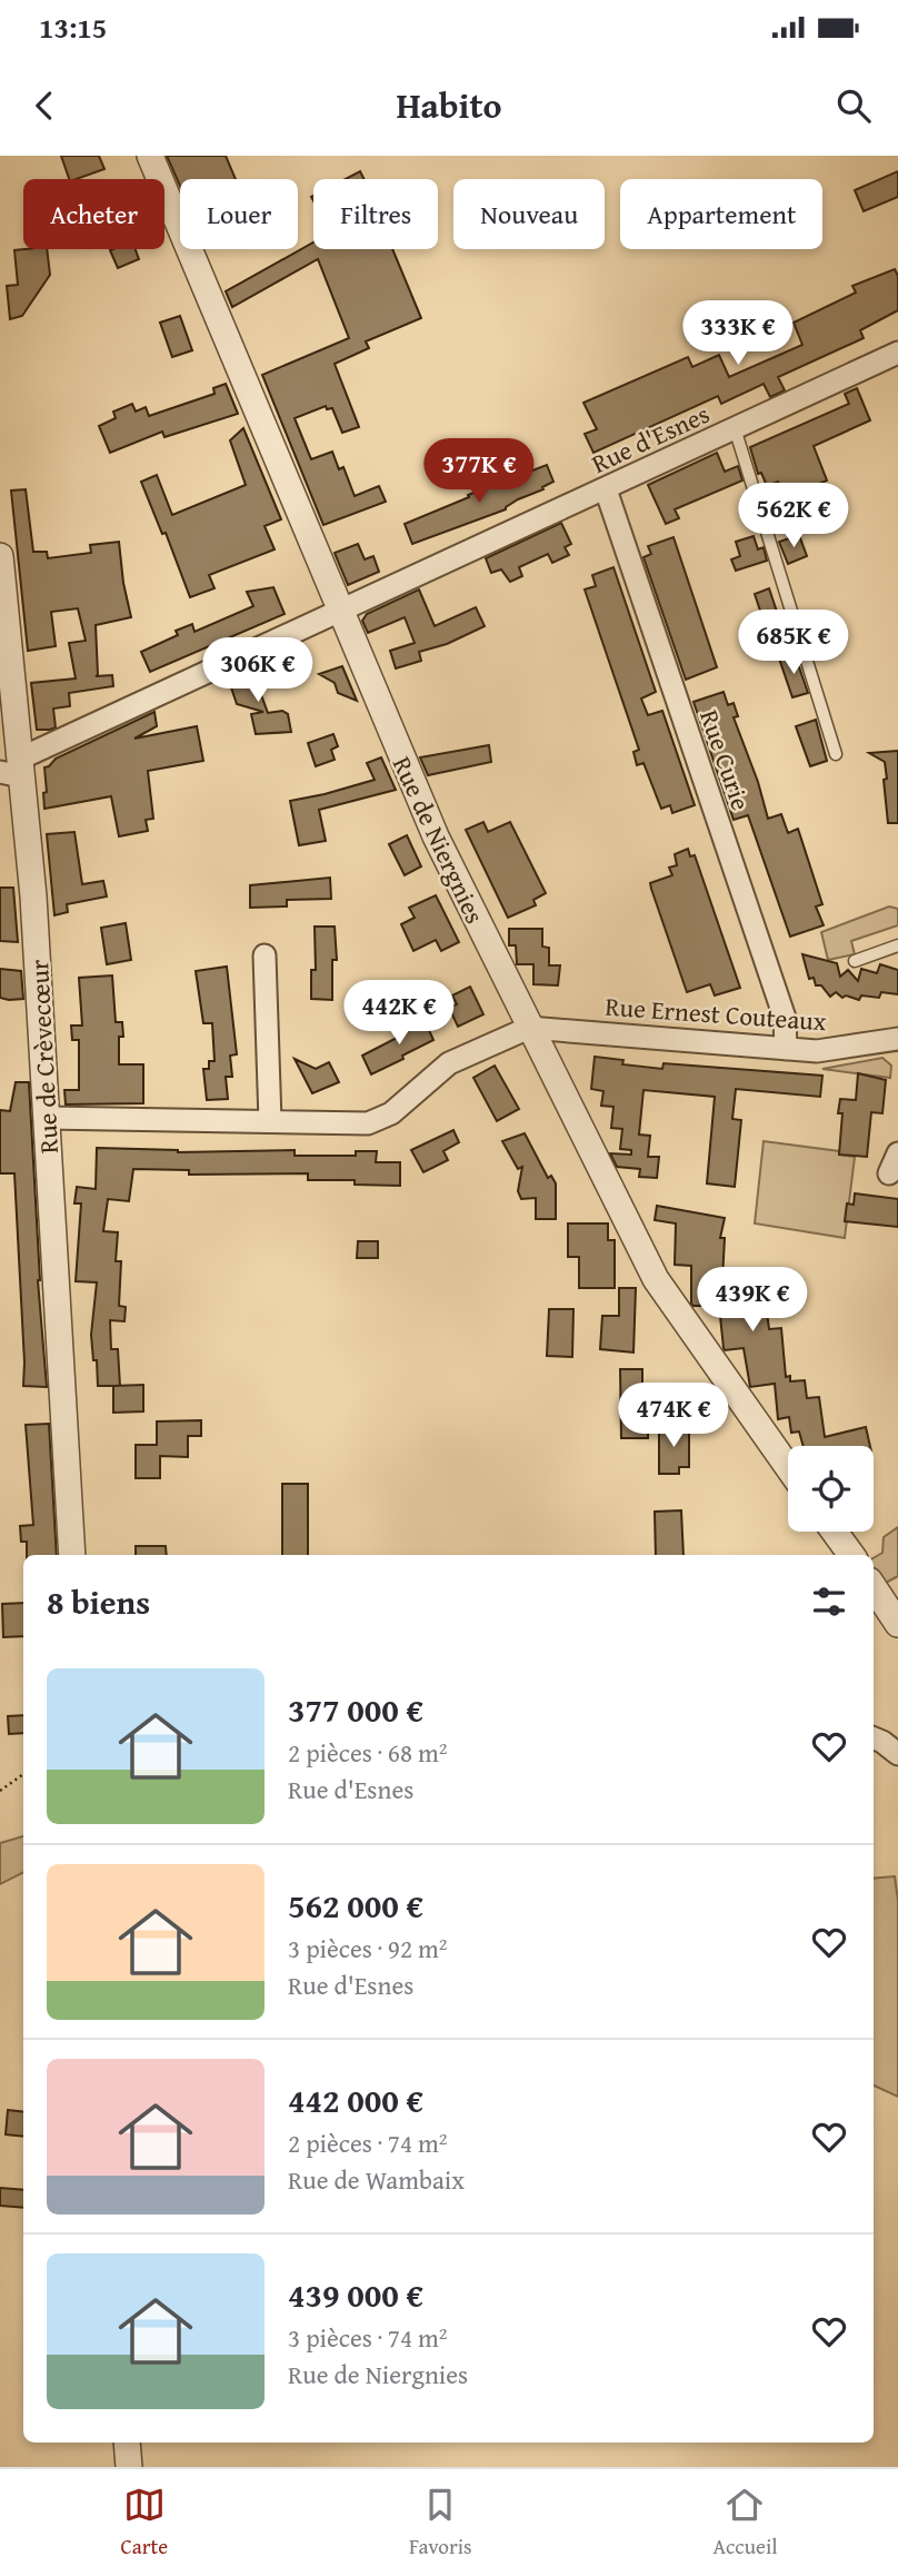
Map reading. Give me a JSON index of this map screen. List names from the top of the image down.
{
  "streets": {
    "street": [
      "Rue d'Esnes",
      "Rue Curie",
      "Rue de Niergnies",
      "Rue Ernest Couteaux",
      "Rue de Crèvecœur"
    ]
  },
  "crossings": [
    ["Rue d'Esnes", "Rue Curie"],
    ["Rue d'Esnes", "Rue de Niergnies"],
    ["Rue d'Esnes", "Rue de Crèvecœur"],
    ["Rue Curie", "Rue Ernest Couteaux"],
    ["Rue de Niergnies", "Rue Ernest Couteaux"]
  ],
  "page": {
    "status": "13:15",
    "header": "Habito",
    "chip": [
      "Acheter",
      "Louer",
      "Filtres",
      "Nouveau",
      "Appartement"
    ],
    "price": [
      "333K €",
      "377K €",
      "562K €",
      "685K €",
      "306K €",
      "442K €",
      "439K €",
      "474K €"
    ],
    "heading": "8 biens",
    "list": [
      {
        "name": "377 000 €",
        "note": "2 pièces · 68 m² · Rue d'Esnes"
      },
      {
        "name": "562 000 €",
        "note": "3 pièces · 92 m² · Rue d'Esnes"
      },
      {
        "name": "442 000 €",
        "note": "2 pièces · 74 m² · Rue de Wambaix"
      },
      {
        "name": "439 000 €",
        "note": "3 pièces · 74 m² · Rue de Niergnies"
      }
    ],
    "tabs": ["Carte", "Favoris", "Accueil"]
  }
}
